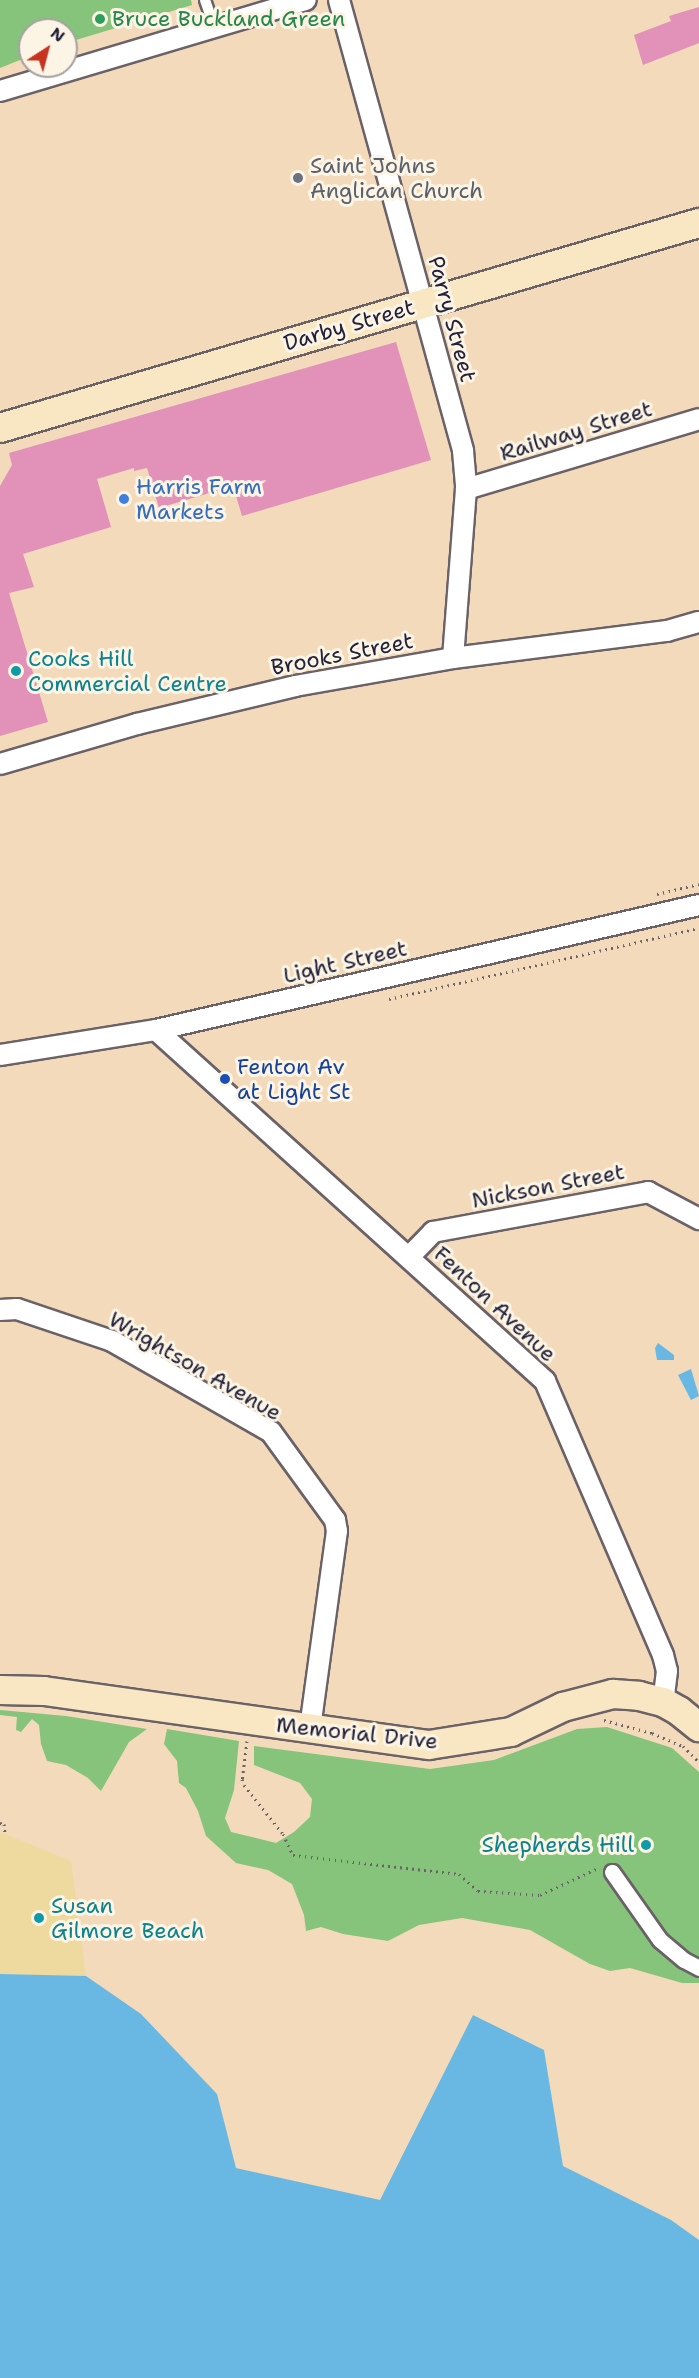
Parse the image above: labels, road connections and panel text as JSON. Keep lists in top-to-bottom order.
{
  "streets": {
    "main road": ["Darby Street", "Memorial Drive"],
    "street": [
      "Parry Street",
      "Railway Street",
      "Brooks Street",
      "Light Street",
      "Nickson Street",
      "Fenton Avenue",
      "Wrightson Avenue"
    ]
  },
  "crossings": [
    ["Parry Street", "Darby Street"],
    ["Parry Street", "Railway Street"],
    ["Parry Street", "Brooks Street"],
    ["Light Street", "Fenton Avenue"],
    ["Nickson Street", "Fenton Avenue"],
    ["Fenton Avenue", "Memorial Drive"],
    ["Wrightson Avenue", "Memorial Drive"]
  ],
  "places": [
    "Bruce Buckland Green",
    "Saint Johns Anglican Church",
    "Harris Farm Markets",
    "Cooks Hill Commercial Centre",
    "Fenton Av at Light St",
    "Shepherds Hill",
    "Susan Gilmore Beach"
  ],
  "north": "top right"
}
